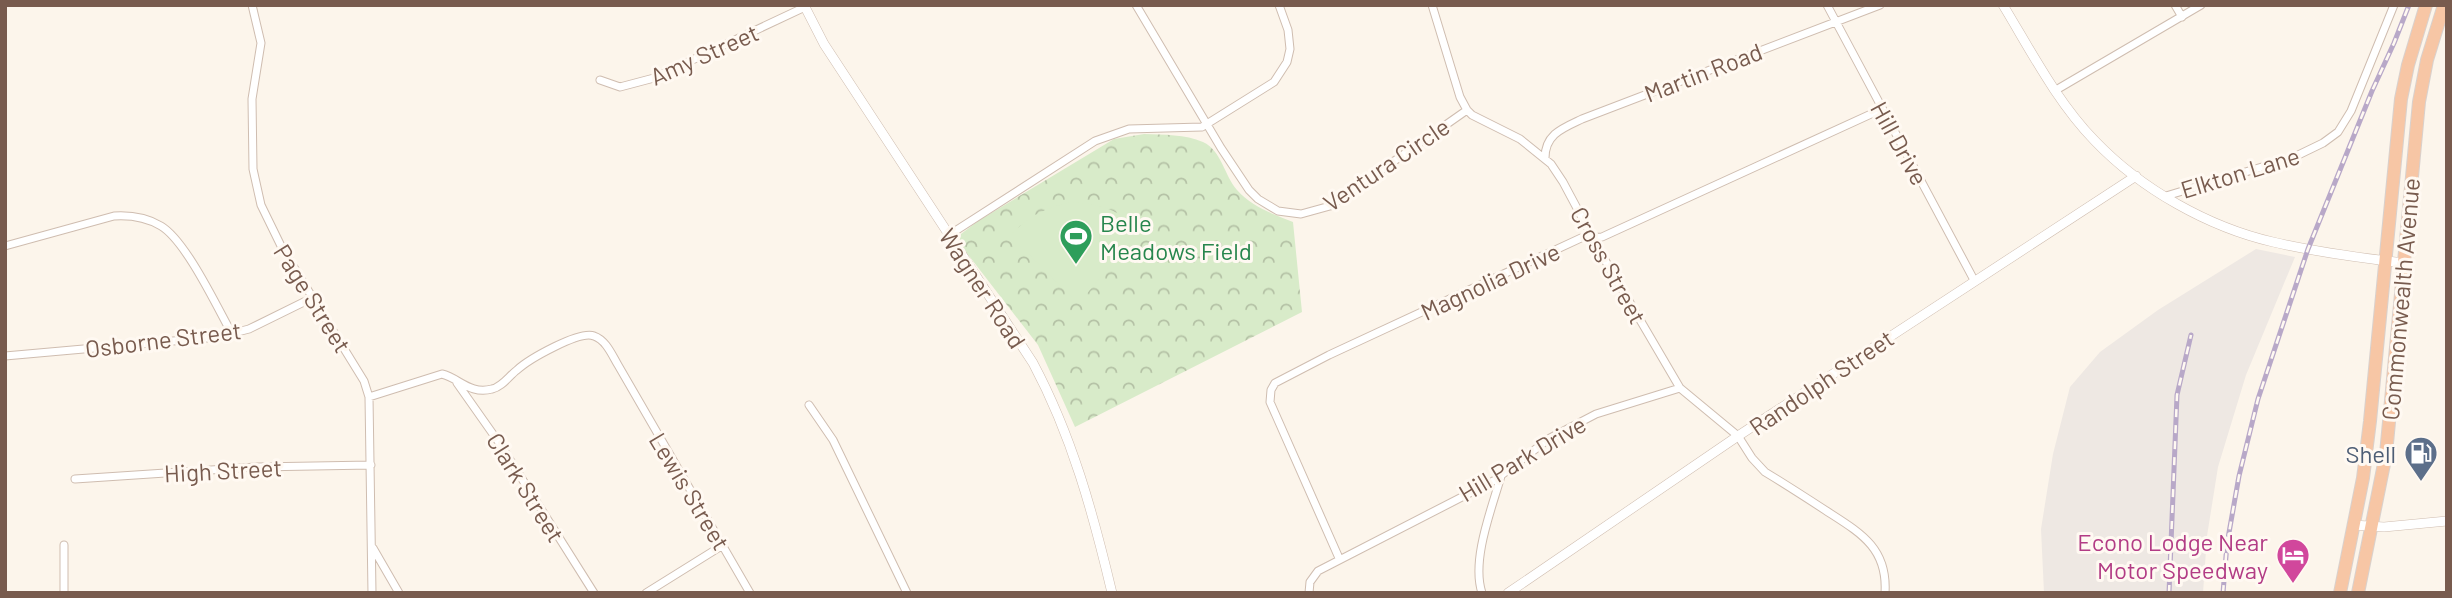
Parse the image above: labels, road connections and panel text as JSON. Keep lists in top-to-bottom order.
{
  "streets": {
    "highway": ["Commonwealth Avenue"],
    "street": [
      "Amy Street",
      "Martin Road",
      "Hill Drive",
      "Ventura Circle",
      "Elkton Lane",
      "Cross Street",
      "Magnolia Drive",
      "Wagner Road",
      "Page Street",
      "Osborne Street",
      "Randolph Street",
      "Hill Park Drive",
      "High Street",
      "Clark Street",
      "Lewis Street"
    ]
  },
  "crossings": [
    ["Amy Street", "Wagner Road"],
    ["Martin Road", "Hill Drive"],
    ["Martin Road", "Cross Street"],
    ["Hill Drive", "Magnolia Drive"],
    ["Hill Drive", "Randolph Street"],
    ["Ventura Circle", "Cross Street"],
    ["Cross Street", "Magnolia Drive"],
    ["Cross Street", "Randolph Street"],
    ["Cross Street", "Hill Park Drive"],
    ["Magnolia Drive", "Hill Park Drive"],
    ["Page Street", "Osborne Street"],
    ["Page Street", "High Street"],
    ["Page Street", "Lewis Street"],
    ["Clark Street", "Lewis Street"]
  ],
  "places": {
    "sports": ["Belle Meadows Field"],
    "fuel station": ["Shell"],
    "hotel": ["Econo Lodge Near Motor Speedway"]
  }
}
